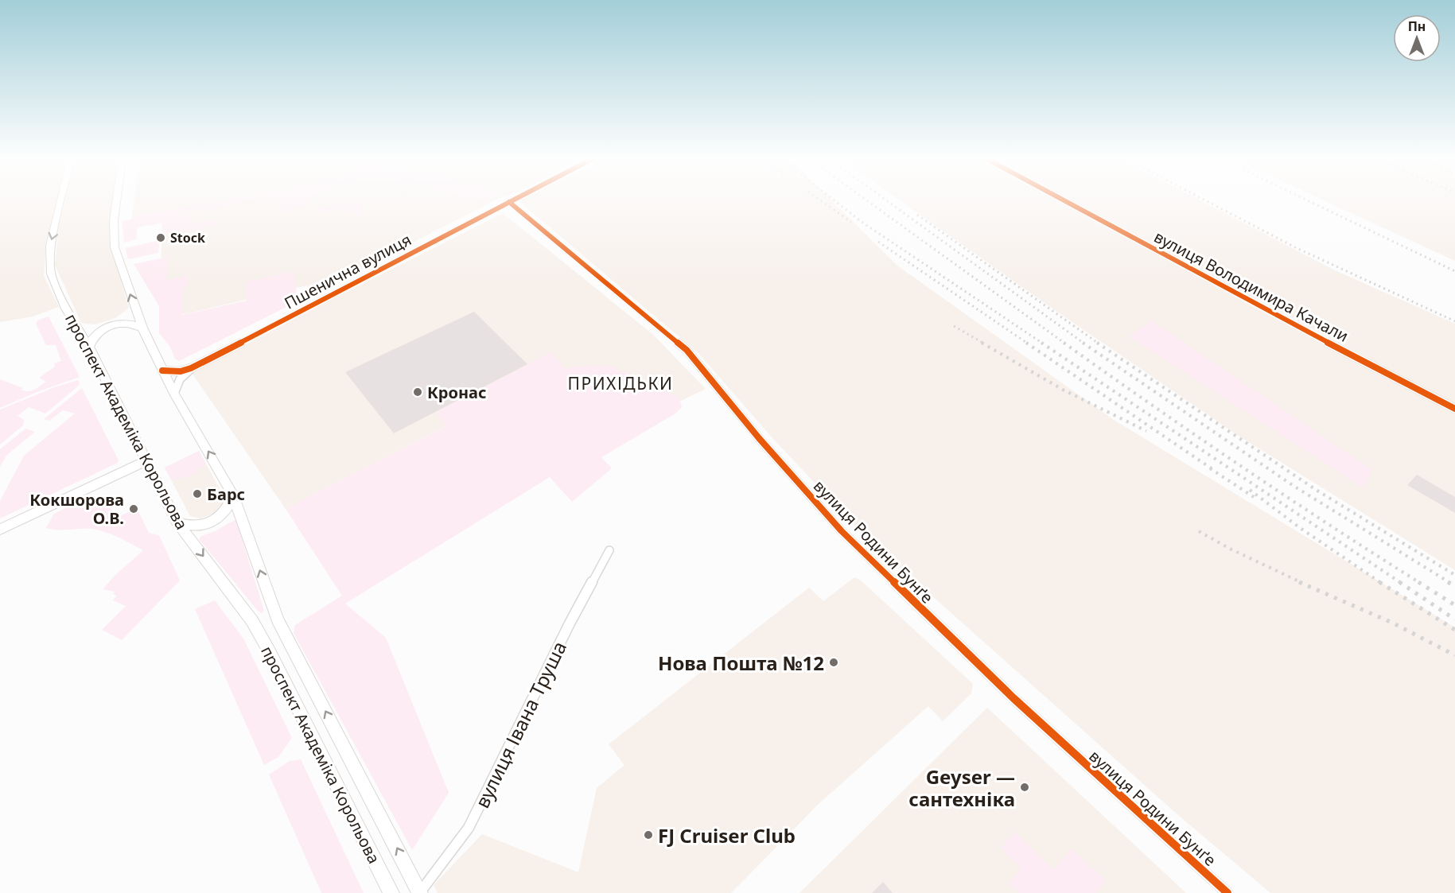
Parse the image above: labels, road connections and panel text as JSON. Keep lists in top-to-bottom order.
{
  "streets": {
    "main road": ["проспект Академіка Корольова"],
    "street": [
      "Пшенична вулиця",
      "вулиця Володимира Качали",
      "вулиця Родини Бунґе",
      "вулиця Івана Труша"
    ]
  },
  "crossings": [
    ["Пшенична вулиця", "проспект Академіка Корольова"],
    ["Пшенична вулиця", "вулиця Родини Бунґе"],
    ["проспект Академіка Корольова", "вулиця Івана Труша"]
  ],
  "districts": ["ПРИХІДЬКИ"],
  "places": [
    "Stock",
    "Кронас",
    "Барс",
    "Кокшорова О.В.",
    "Нова Пошта №12",
    "Geyser — сантехніка",
    "FJ Cruiser Club"
  ],
  "north": "top"
}
